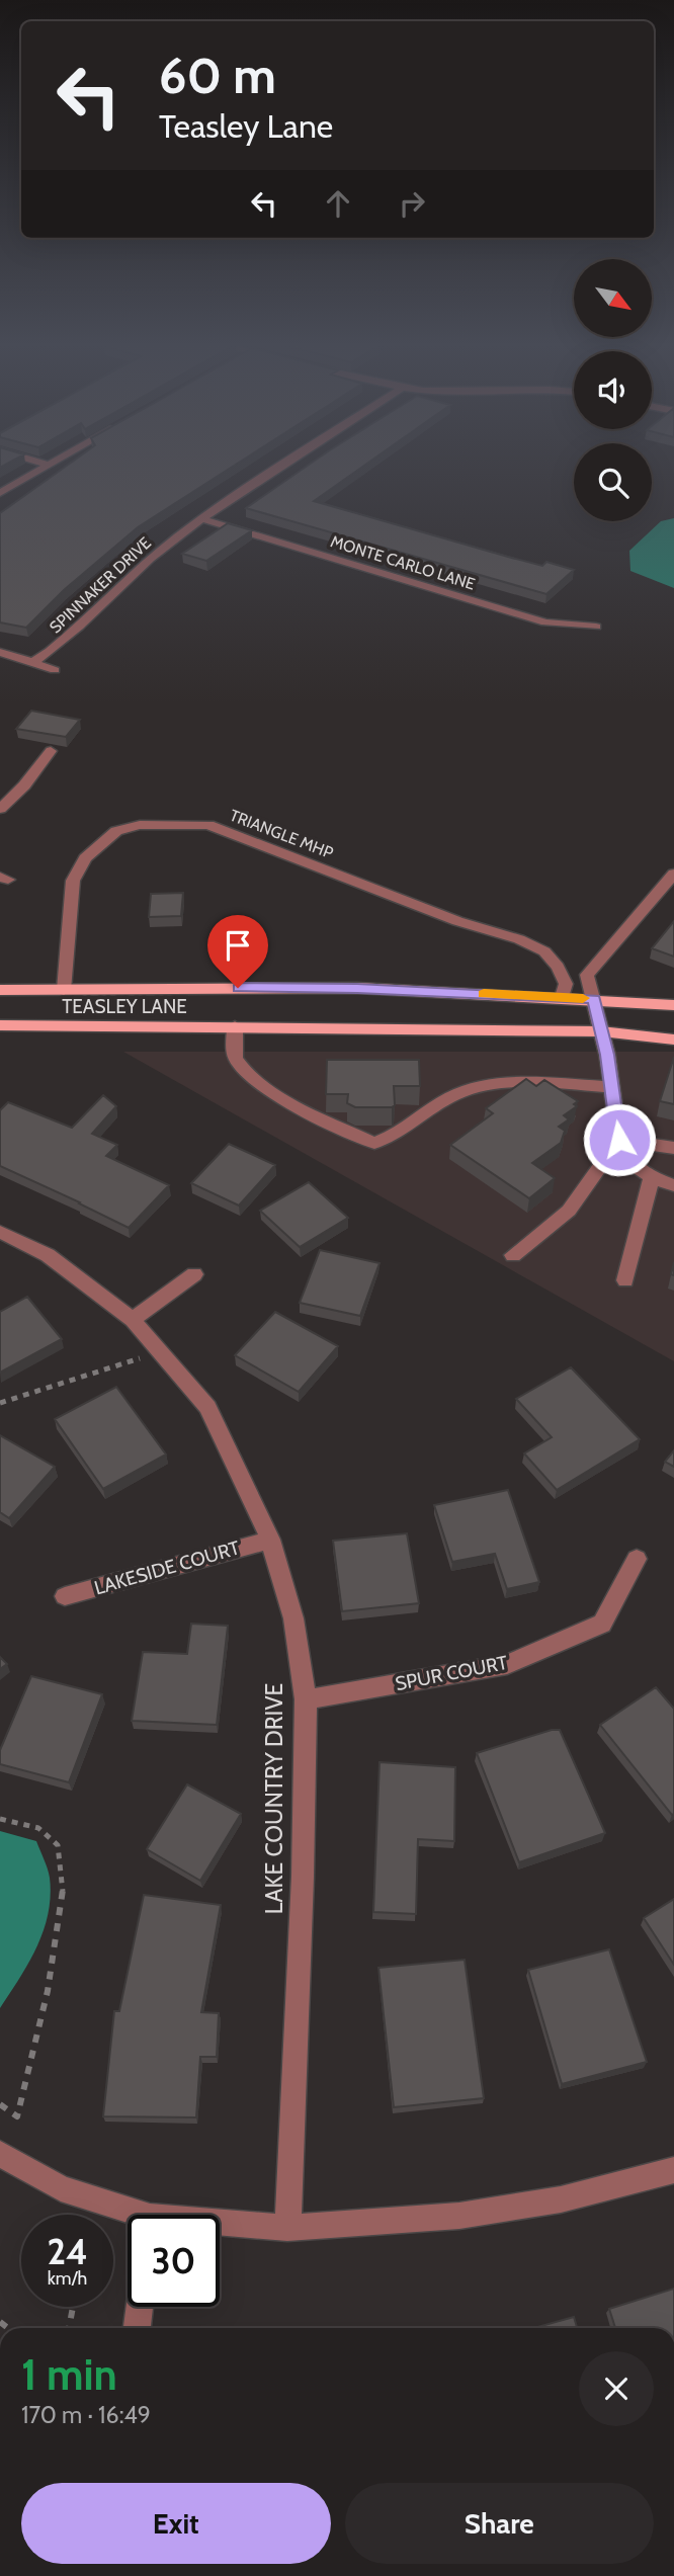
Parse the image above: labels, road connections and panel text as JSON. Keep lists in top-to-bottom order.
{
  "streets": {
    "main road": ["TEASLEY LANE"],
    "street": [
      "MONTE CARLO LANE",
      "SPINNAKER DRIVE",
      "TRIANGLE MHP",
      "LAKESIDE COURT",
      "SPUR COURT",
      "LAKE COUNTRY DRIVE"
    ]
  },
  "crossings": [
    ["MONTE CARLO LANE", "SPINNAKER DRIVE"],
    ["TRIANGLE MHP", "TEASLEY LANE"],
    ["LAKESIDE COURT", "LAKE COUNTRY DRIVE"],
    ["SPUR COURT", "LAKE COUNTRY DRIVE"]
  ],
  "north": "bottom right",
  "page": {
    "turn": ["60 m", "Teasley Lane"],
    "speed": "24 km/h",
    "limit": "30",
    "heading": ["1 min", "170 m · 16:49"],
    "buttons": ["Exit", "Share"]
  }
}
